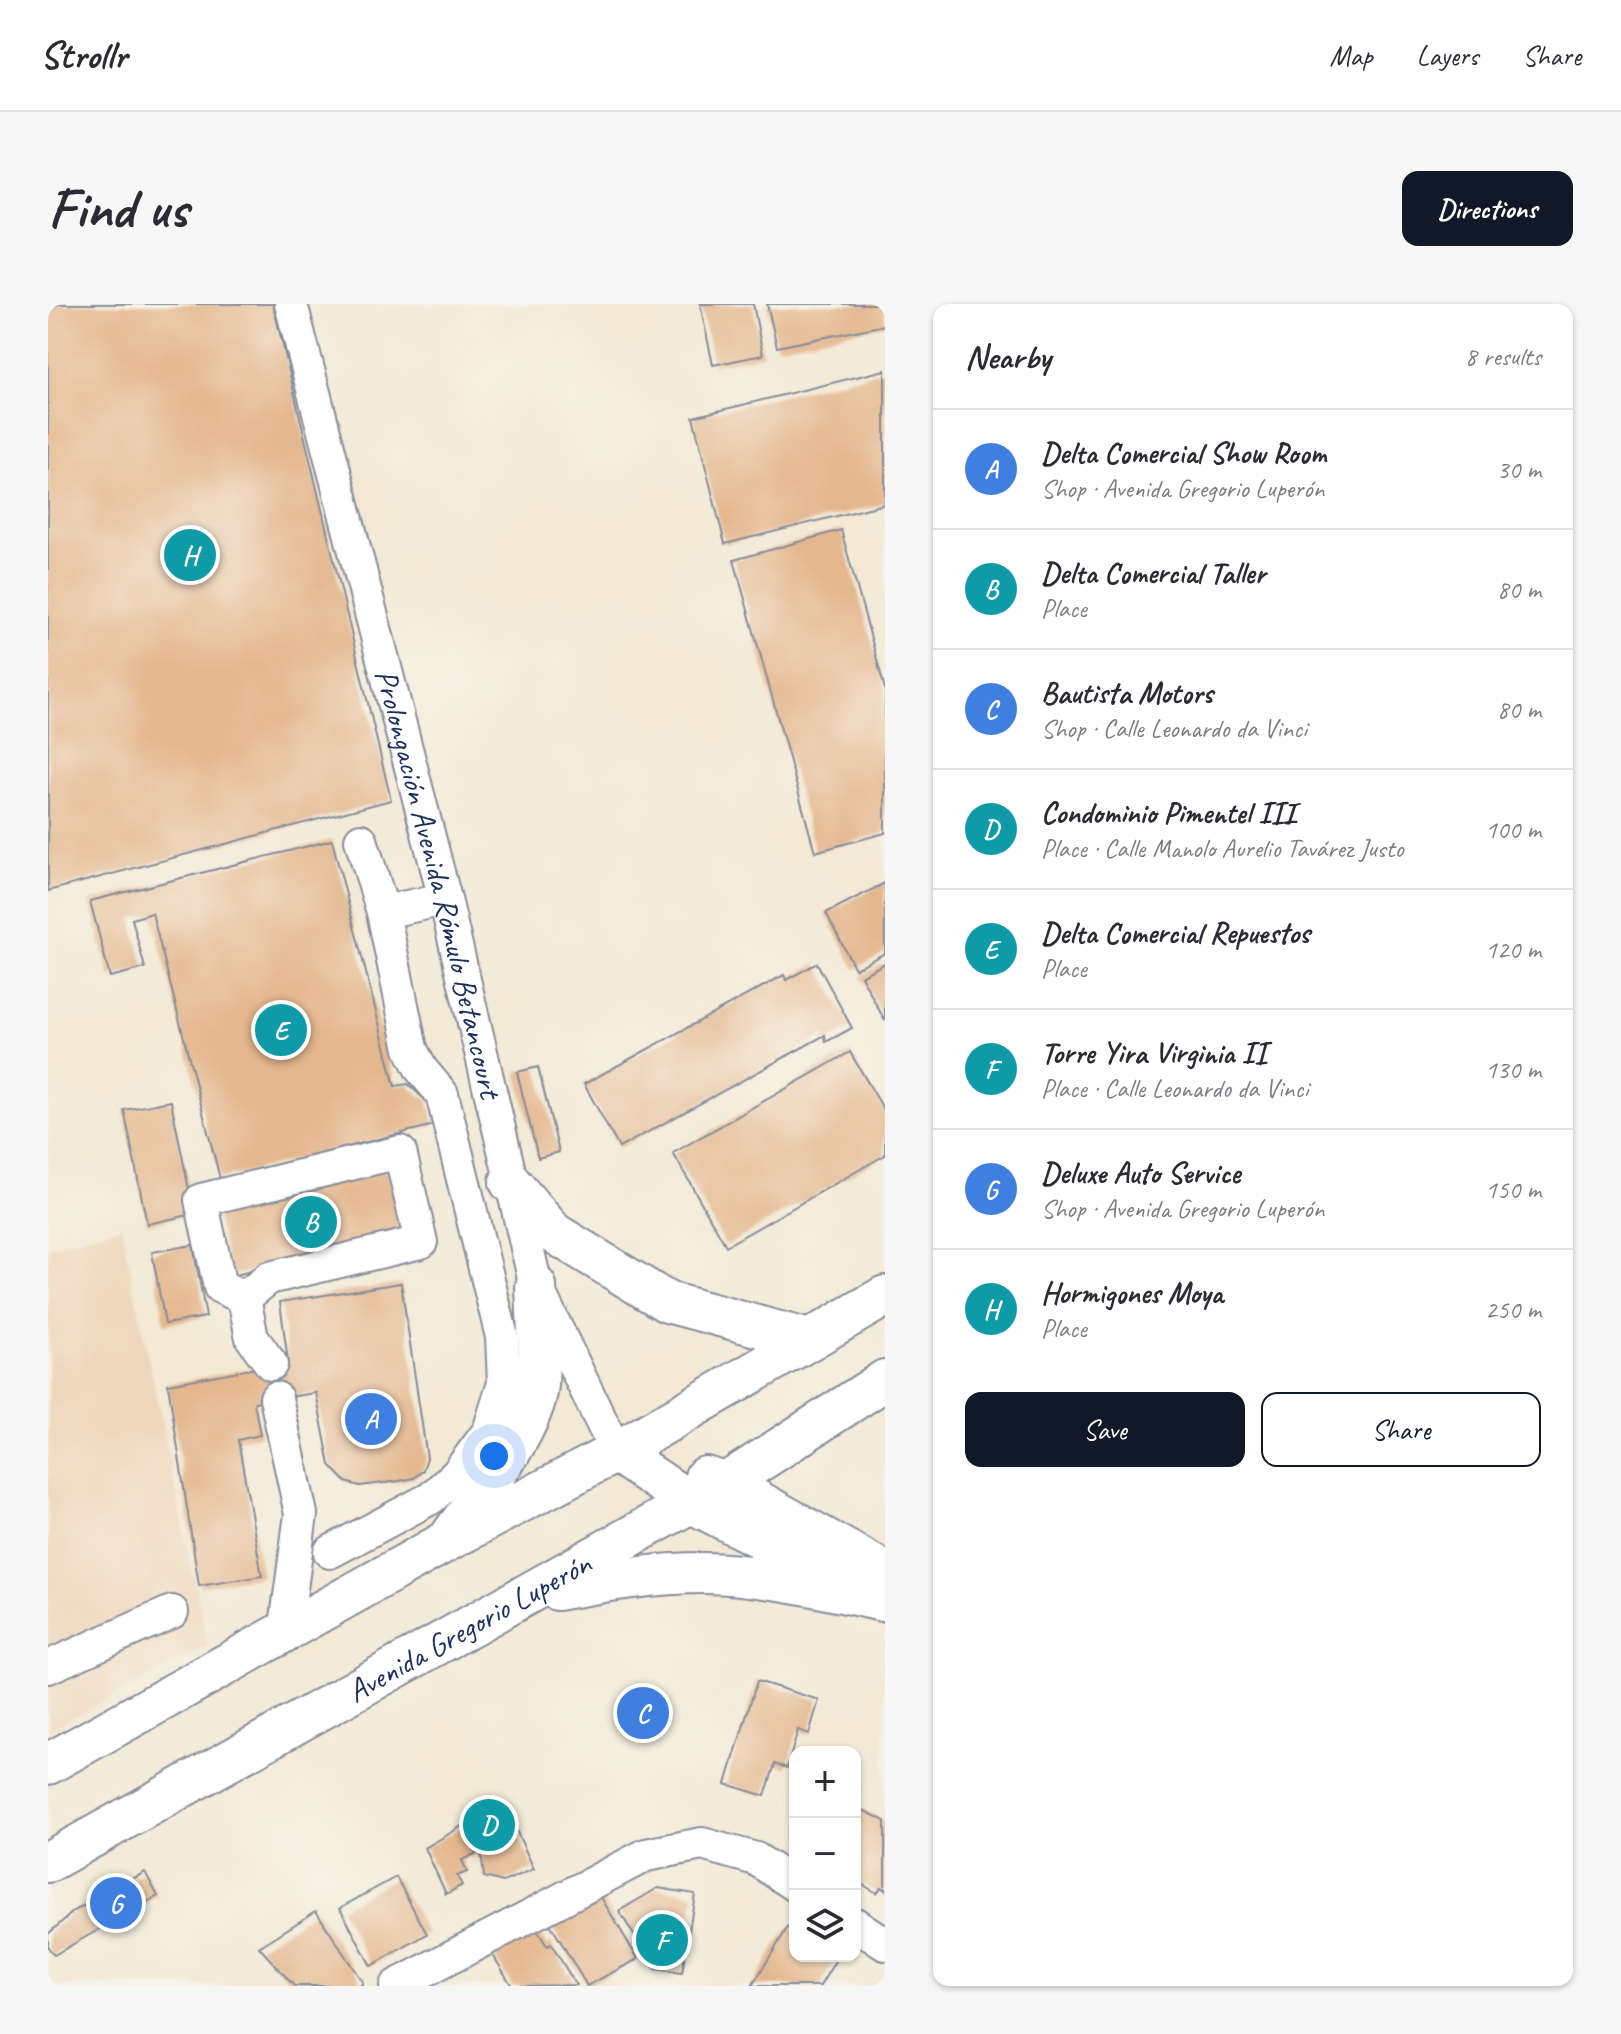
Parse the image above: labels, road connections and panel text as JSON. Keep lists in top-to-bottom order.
{
  "streets": {
    "main road": ["Avenida Gregorio Luperón"],
    "street": ["Prolongación Avenida Rómulo Betancourt"]
  },
  "page": {
    "header": "Strollr",
    "nav": ["Map", "Layers", "Share"],
    "buttons": [
      "Directions",
      ["Save", "Share"]
    ],
    "title": "Find us",
    "heading": ["Nearby", "8 results"],
    "list": [
      {
        "mark": "A",
        "name": "Delta Comercial Show Room",
        "note": "Shop · Avenida Gregorio Luperón",
        "value": "30 m"
      },
      {
        "mark": "B",
        "name": "Delta Comercial Taller",
        "note": "Place",
        "value": "80 m"
      },
      {
        "mark": "C",
        "name": "Bautista Motors",
        "note": "Shop · Calle Leonardo da Vinci",
        "value": "80 m"
      },
      {
        "mark": "D",
        "name": "Condominio Pimentel III",
        "note": "Place · Calle Manolo Aurelio Tavárez Justo",
        "value": "100 m"
      },
      {
        "mark": "E",
        "name": "Delta Comercial Repuestos",
        "note": "Place",
        "value": "120 m"
      },
      {
        "mark": "F",
        "name": "Torre Yira Virginia II",
        "note": "Place · Calle Leonardo da Vinci",
        "value": "130 m"
      },
      {
        "mark": "G",
        "name": "Deluxe Auto Service",
        "note": "Shop · Avenida Gregorio Luperón",
        "value": "150 m"
      },
      {
        "mark": "H",
        "name": "Hormigones Moya",
        "note": "Place",
        "value": "250 m"
      }
    ],
    "pins": [
      "H",
      "E",
      "B",
      "A",
      "C",
      "D",
      "G",
      "F"
    ],
    "map_buttons": ["+", "−"]
  }
}
